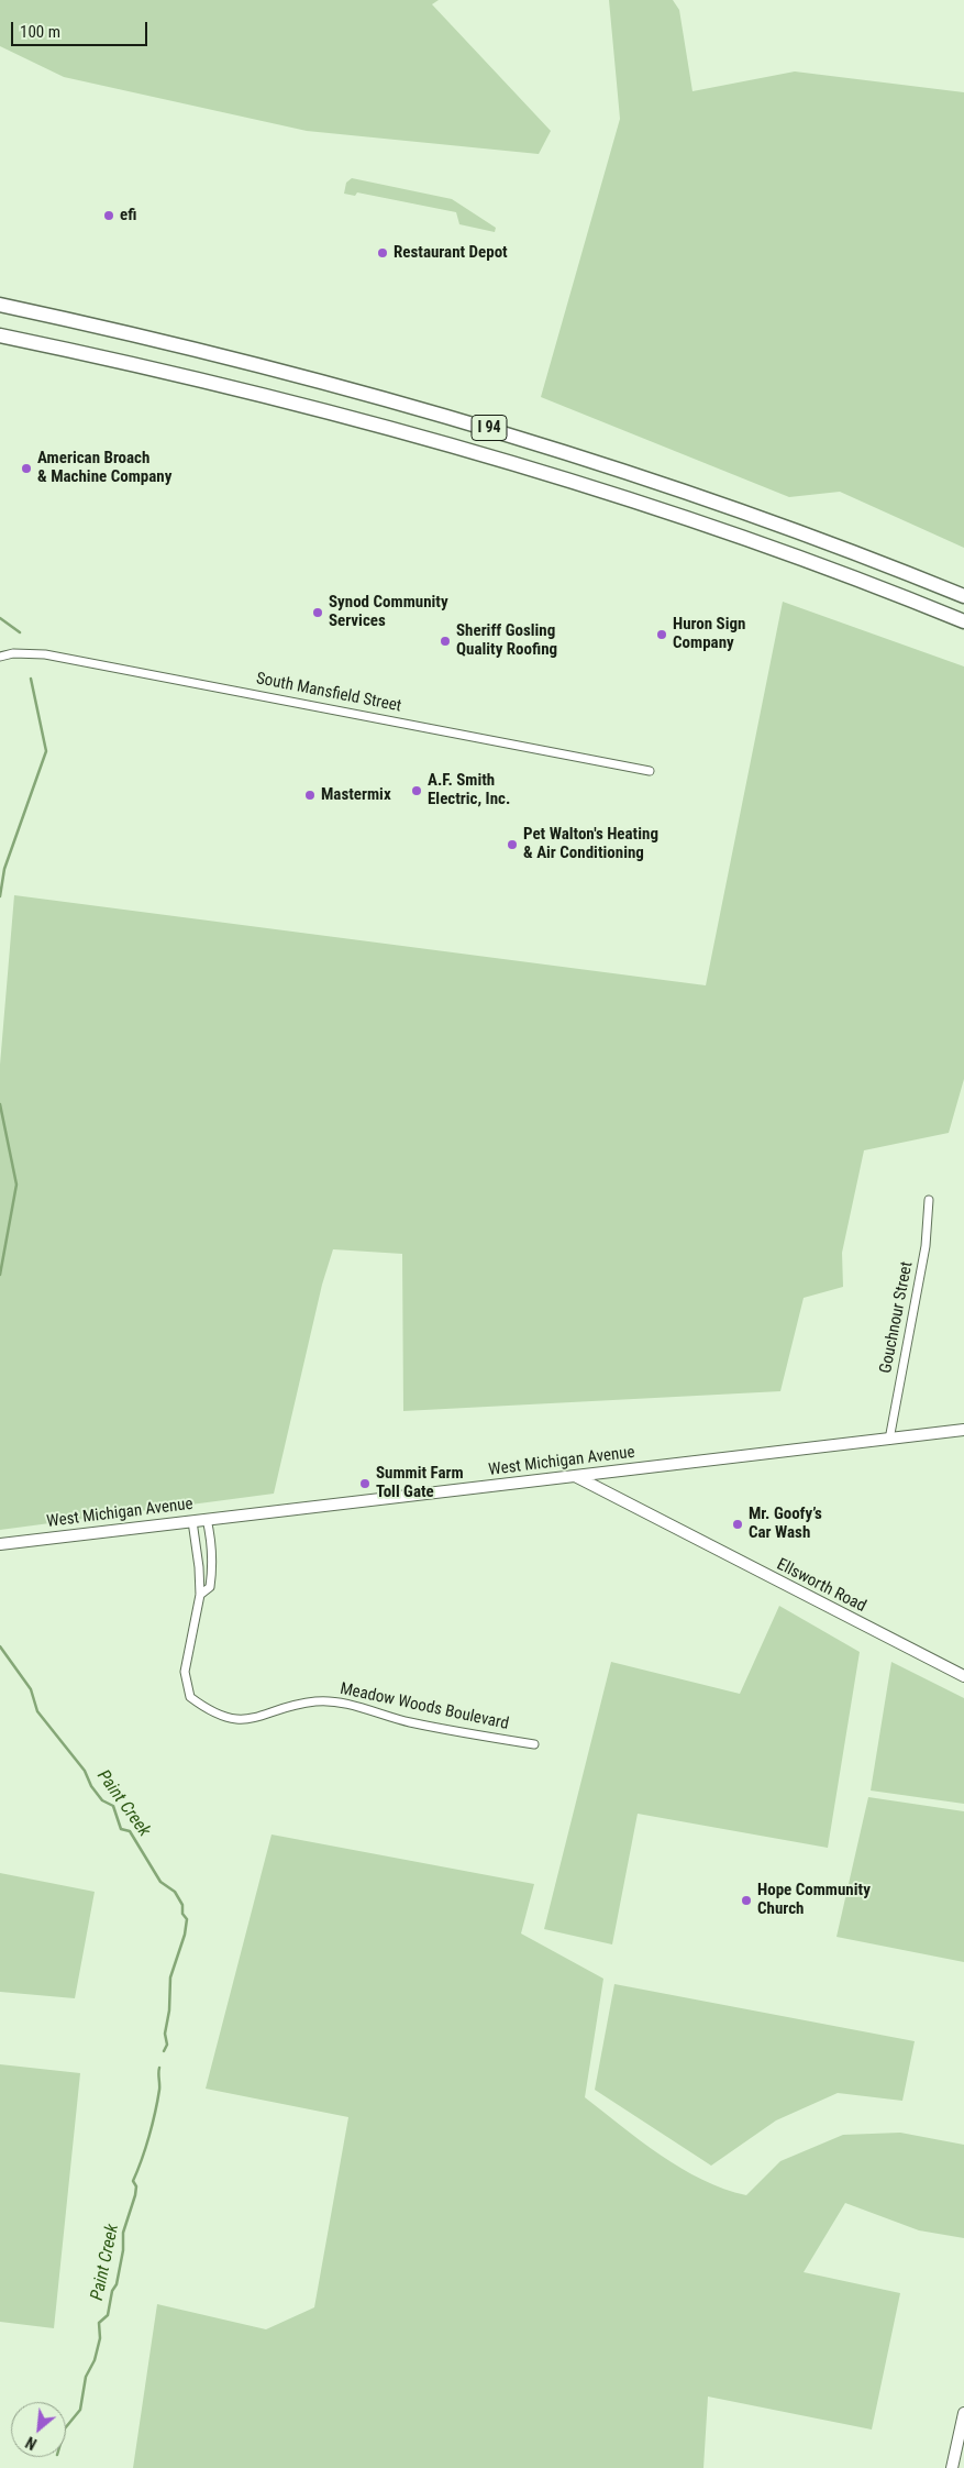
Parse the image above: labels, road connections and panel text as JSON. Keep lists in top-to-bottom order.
{
  "streets": {
    "highway": ["I 94"],
    "main road": ["West Michigan Avenue", "Ellsworth Road"],
    "street": ["South Mansfield Street", "Gouchnour Street", "Meadow Woods Boulevard"]
  },
  "crossings": [
    ["Gouchnour Street", "West Michigan Avenue"],
    ["West Michigan Avenue", "Ellsworth Road"],
    ["West Michigan Avenue", "Meadow Woods Boulevard"]
  ],
  "water": ["Paint Creek"],
  "places": [
    "efi",
    "Restaurant Depot",
    "American Broach & Machine Company",
    "Synod Community Services",
    "Huron Sign Company",
    "Sheriff Gosling Quality Roofing",
    "A.F. Smith Electric, Inc.",
    "Mastermix",
    "Pet Walton's Heating & Air Conditioning",
    "Summit Farm Toll Gate",
    "Mr. Goofy’s Car Wash",
    "Hope Community Church"
  ],
  "scale_bar": "100 m",
  "north": "bottom left"
}
